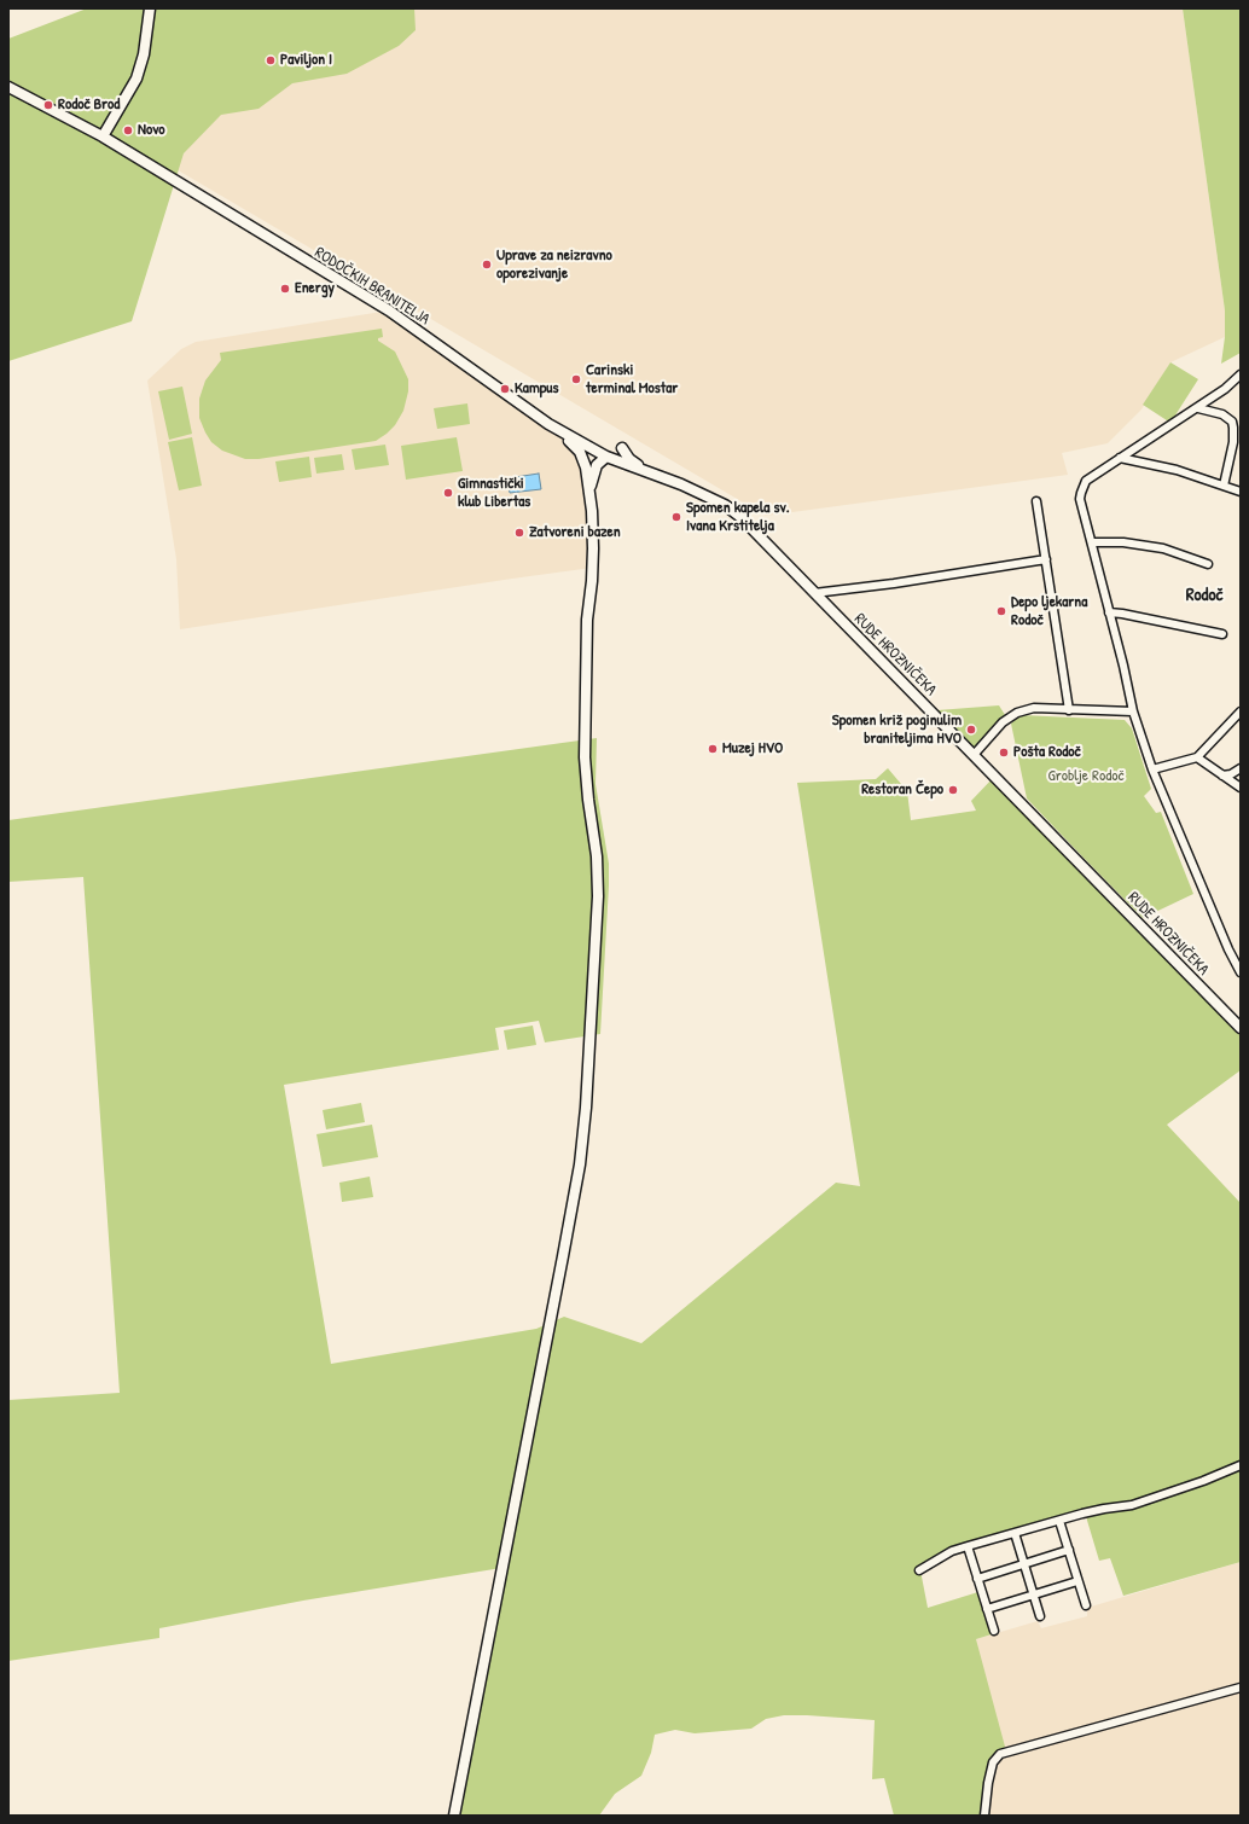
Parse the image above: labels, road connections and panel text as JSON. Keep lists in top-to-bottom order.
{
  "streets": {
    "street": ["RODOČKIH BRANITELJA", "RUDE HROZNIČEKA"]
  },
  "crossings": [
    ["RODOČKIH BRANITELJA", "RUDE HROZNIČEKA"]
  ],
  "districts": ["Rodoč"],
  "parks": ["Groblje Rodoč"],
  "places": [
    "Paviljon I",
    "Rodoč Brod",
    "Novo",
    "Uprave za neizravno oporezivanje",
    "Energy",
    "Carinski terminal Mostar",
    "Kampus",
    "Gimnastički klub Libertas",
    "Spomen kapela sv. Ivana Krstitelja",
    "Zatvoreni bazen",
    "Depo ljekarna Rodoč",
    "Spomen križ poginulim braniteljima HVO",
    "Muzej HVO",
    "Pošta Rodoč",
    "Restoran Čepo"
  ]
}
